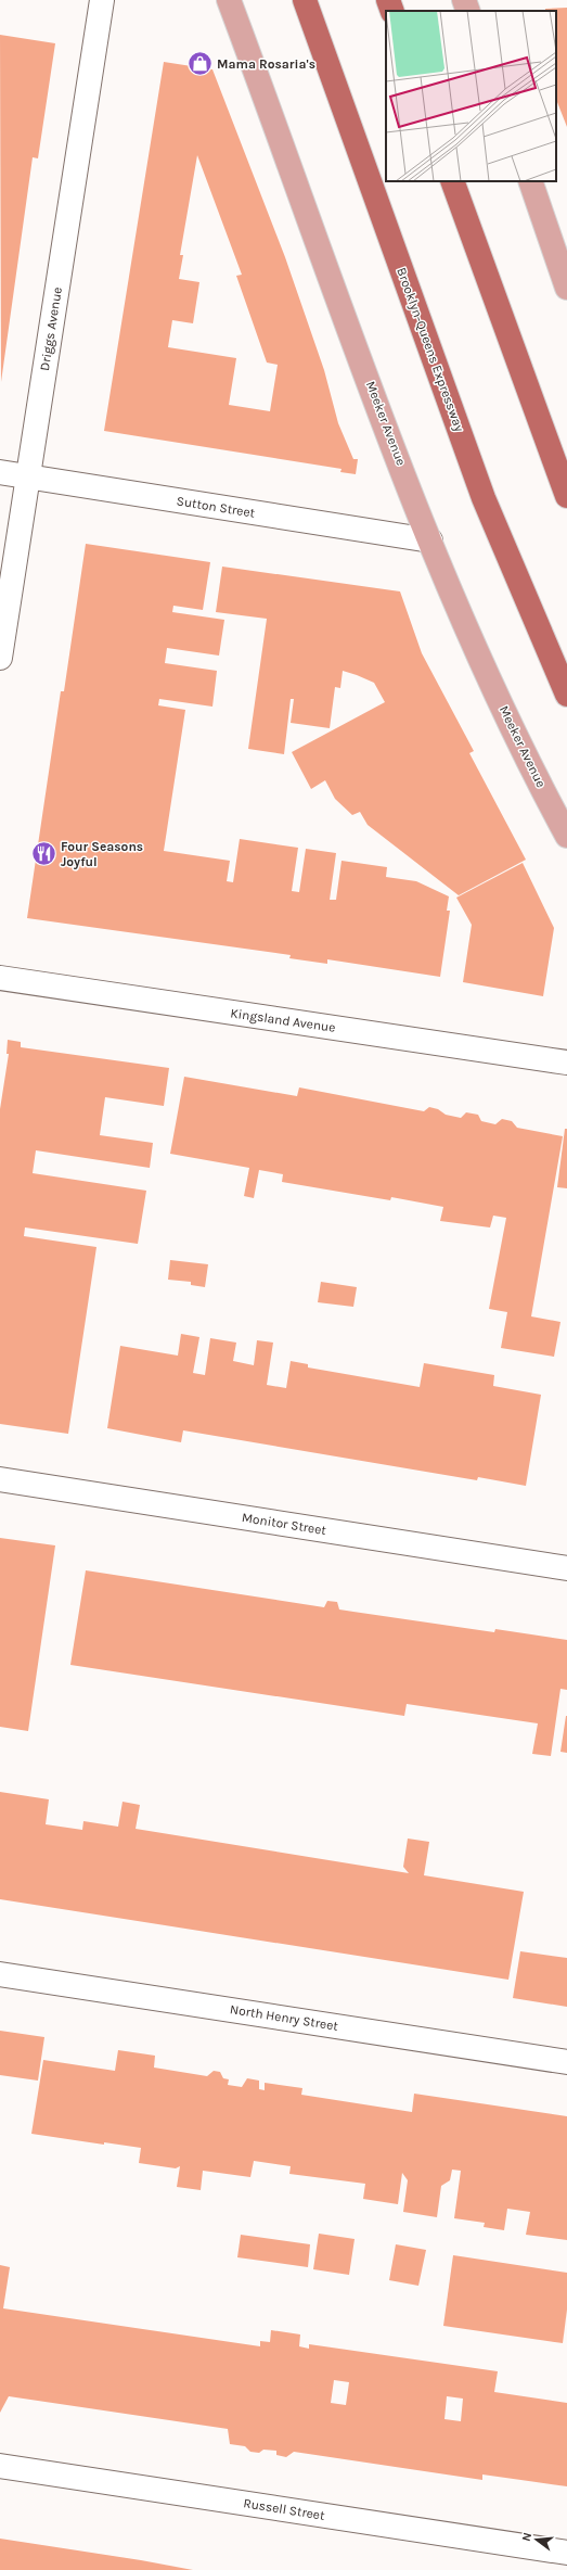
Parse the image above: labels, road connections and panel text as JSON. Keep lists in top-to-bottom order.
{
  "streets": {
    "highway": ["Brooklyn-Queens Expressway"],
    "main road": ["Meeker Avenue"],
    "street": [
      "Driggs Avenue",
      "Sutton Street",
      "Kingsland Avenue",
      "Monitor Street",
      "North Henry Street",
      "Russell Street"
    ]
  },
  "crossings": [
    ["Driggs Avenue", "Sutton Street"],
    ["Meeker Avenue", "Sutton Street"]
  ],
  "places": {
    "shop": ["Mama Rosaria's"],
    "restaurant": ["Four Seasons Joyful"]
  },
  "north": "left"
}
